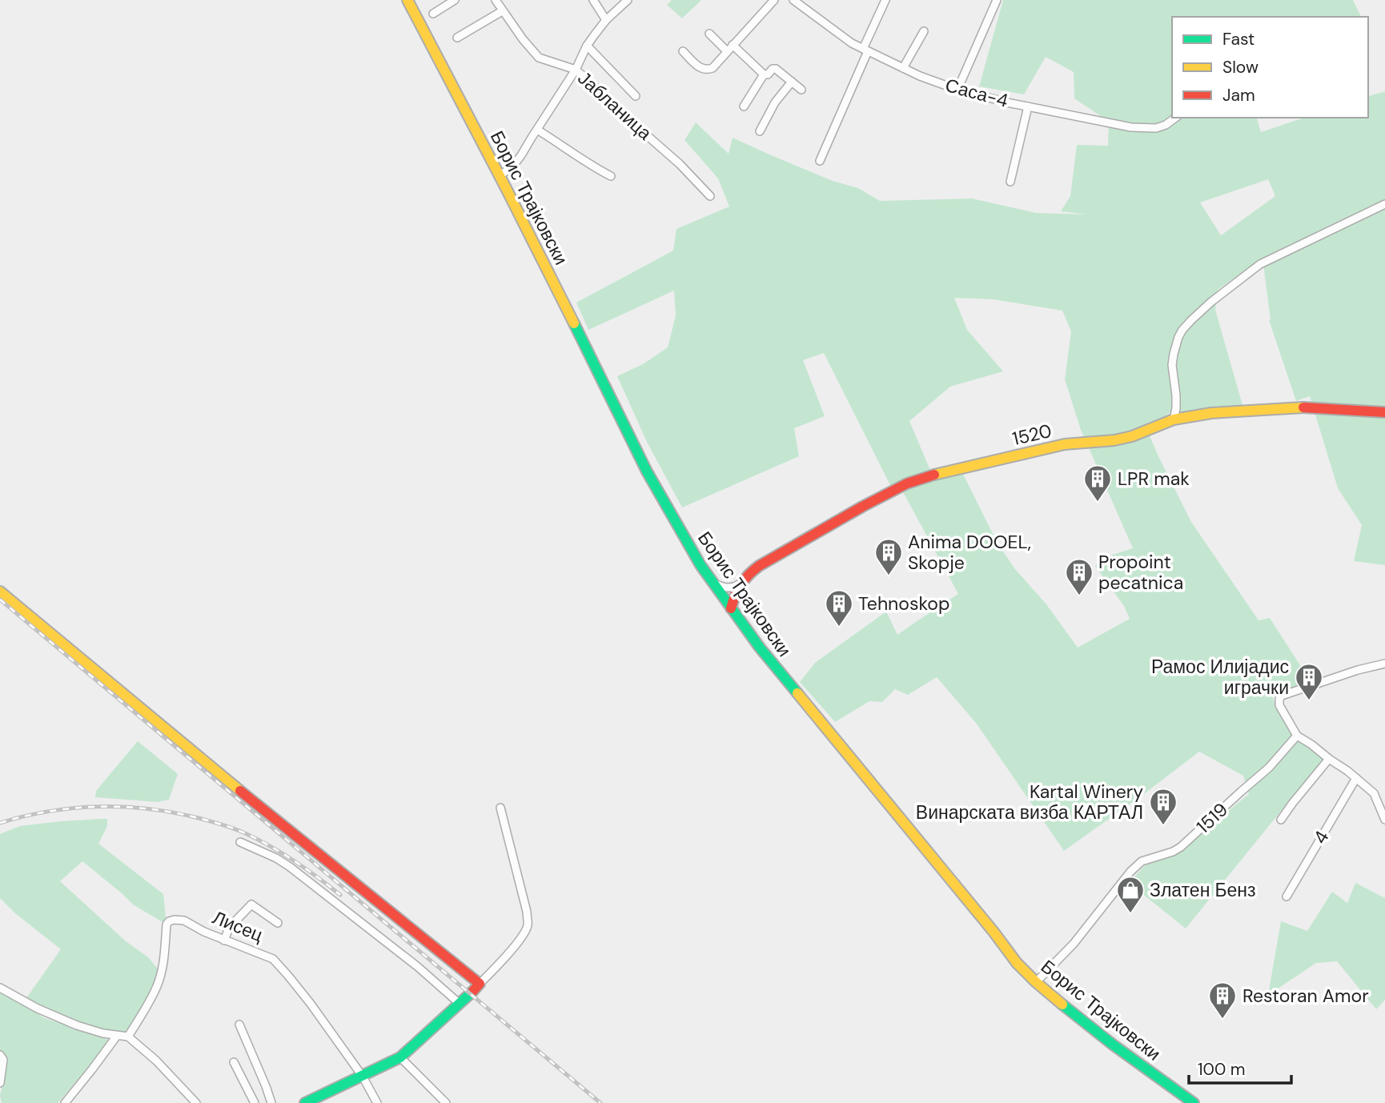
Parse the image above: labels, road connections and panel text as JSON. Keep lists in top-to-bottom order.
{
  "streets": {
    "street": [
      "Саса-4",
      "Јабланица",
      "Борис Трајковски",
      "1520",
      "1519",
      "4",
      "Лисец"
    ]
  },
  "crossings": [
    ["Борис Трајковски", "1520"],
    ["Борис Трајковски", "1519"]
  ],
  "places": {
    "building": [
      "LPR mak",
      "Anima DOOEL, Skopje",
      "Propoint pecatnica",
      "Tehnoskop",
      "Рамос Илијадис играчки",
      "Kartal Winery Винарската визба КАРТАЛ",
      "Restoran Amor"
    ],
    "shop": ["Златен Бенз"]
  },
  "legend": ["Fast", "Slow", "Jam"],
  "scale_bar": "100 m"
}
